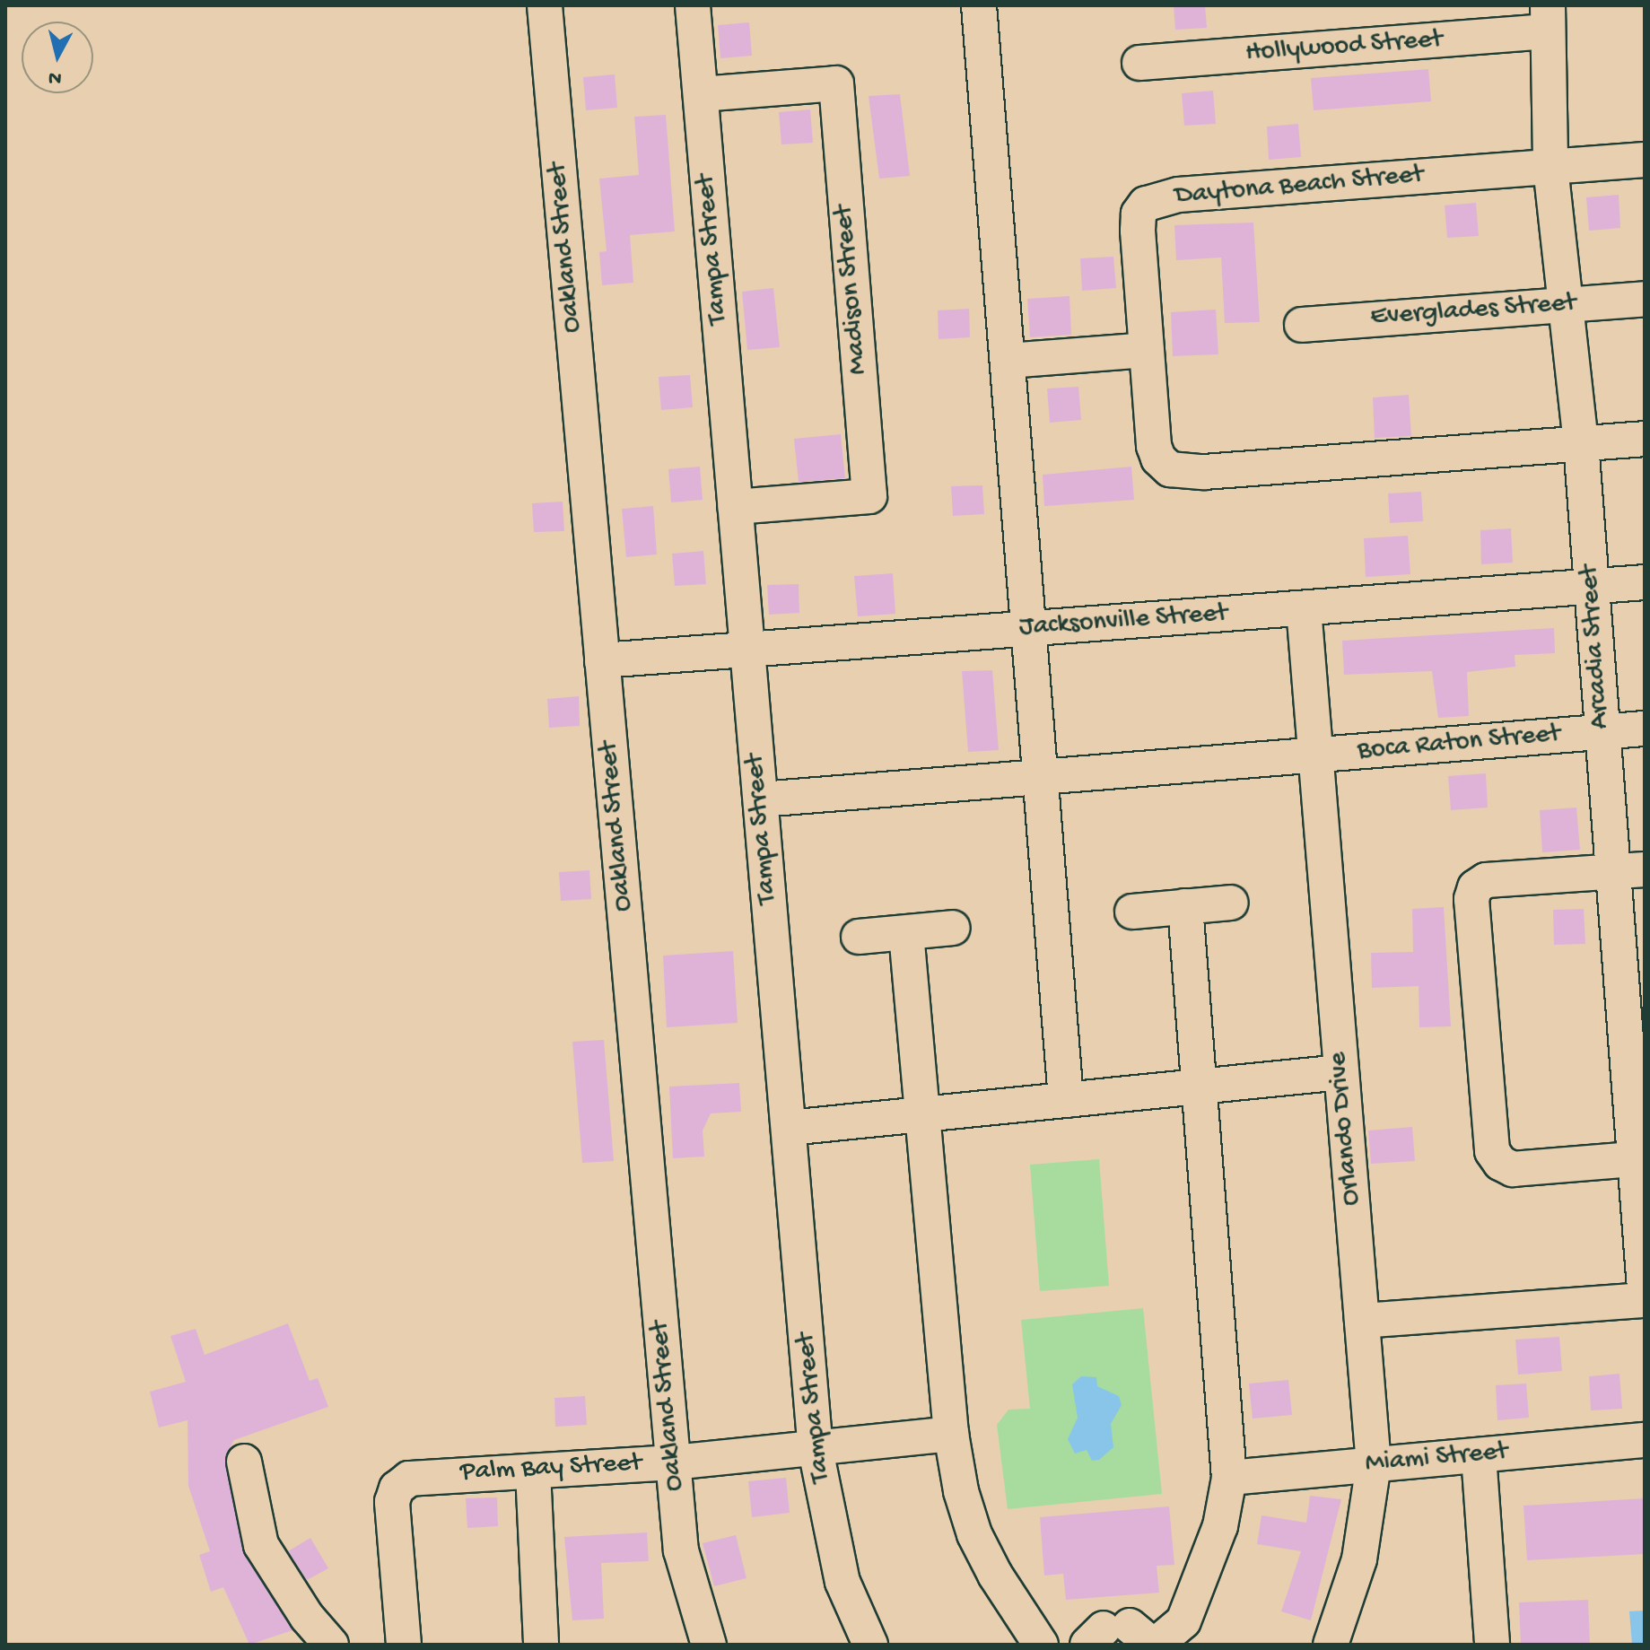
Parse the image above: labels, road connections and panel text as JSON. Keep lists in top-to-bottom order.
{
  "streets": {
    "street": [
      "Hollywood Street",
      "Daytona Beach Street",
      "Oakland Street",
      "Tampa Street",
      "Madison Street",
      "Everglades Street",
      "Jacksonville Street",
      "Arcadia Street",
      "Boca Raton Street",
      "Orlando Drive",
      "Miami Street",
      "Palm Bay Street"
    ]
  },
  "crossings": [
    ["Hollywood Street", "Arcadia Street"],
    ["Daytona Beach Street", "Arcadia Street"],
    ["Oakland Street", "Jacksonville Street"],
    ["Oakland Street", "Palm Bay Street"],
    ["Tampa Street", "Madison Street"],
    ["Tampa Street", "Jacksonville Street"],
    ["Tampa Street", "Boca Raton Street"],
    ["Tampa Street", "Palm Bay Street"],
    ["Everglades Street", "Arcadia Street"],
    ["Jacksonville Street", "Arcadia Street"],
    ["Jacksonville Street", "Orlando Drive"],
    ["Arcadia Street", "Boca Raton Street"],
    ["Boca Raton Street", "Orlando Drive"],
    ["Orlando Drive", "Miami Street"]
  ],
  "north": "bottom"
}
